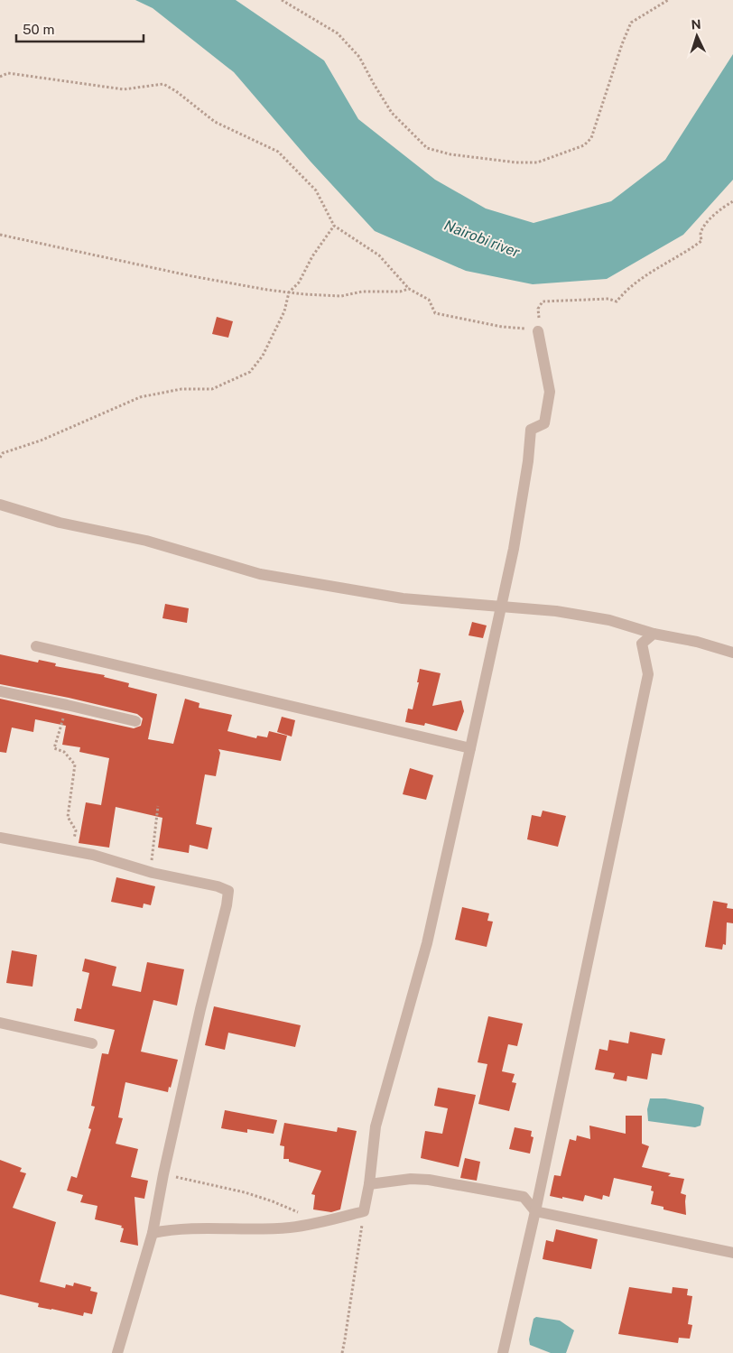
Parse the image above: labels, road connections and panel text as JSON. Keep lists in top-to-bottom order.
{
  "water": ["Nairobi river"],
  "scale_bar": "50 m",
  "north": "top"
}
